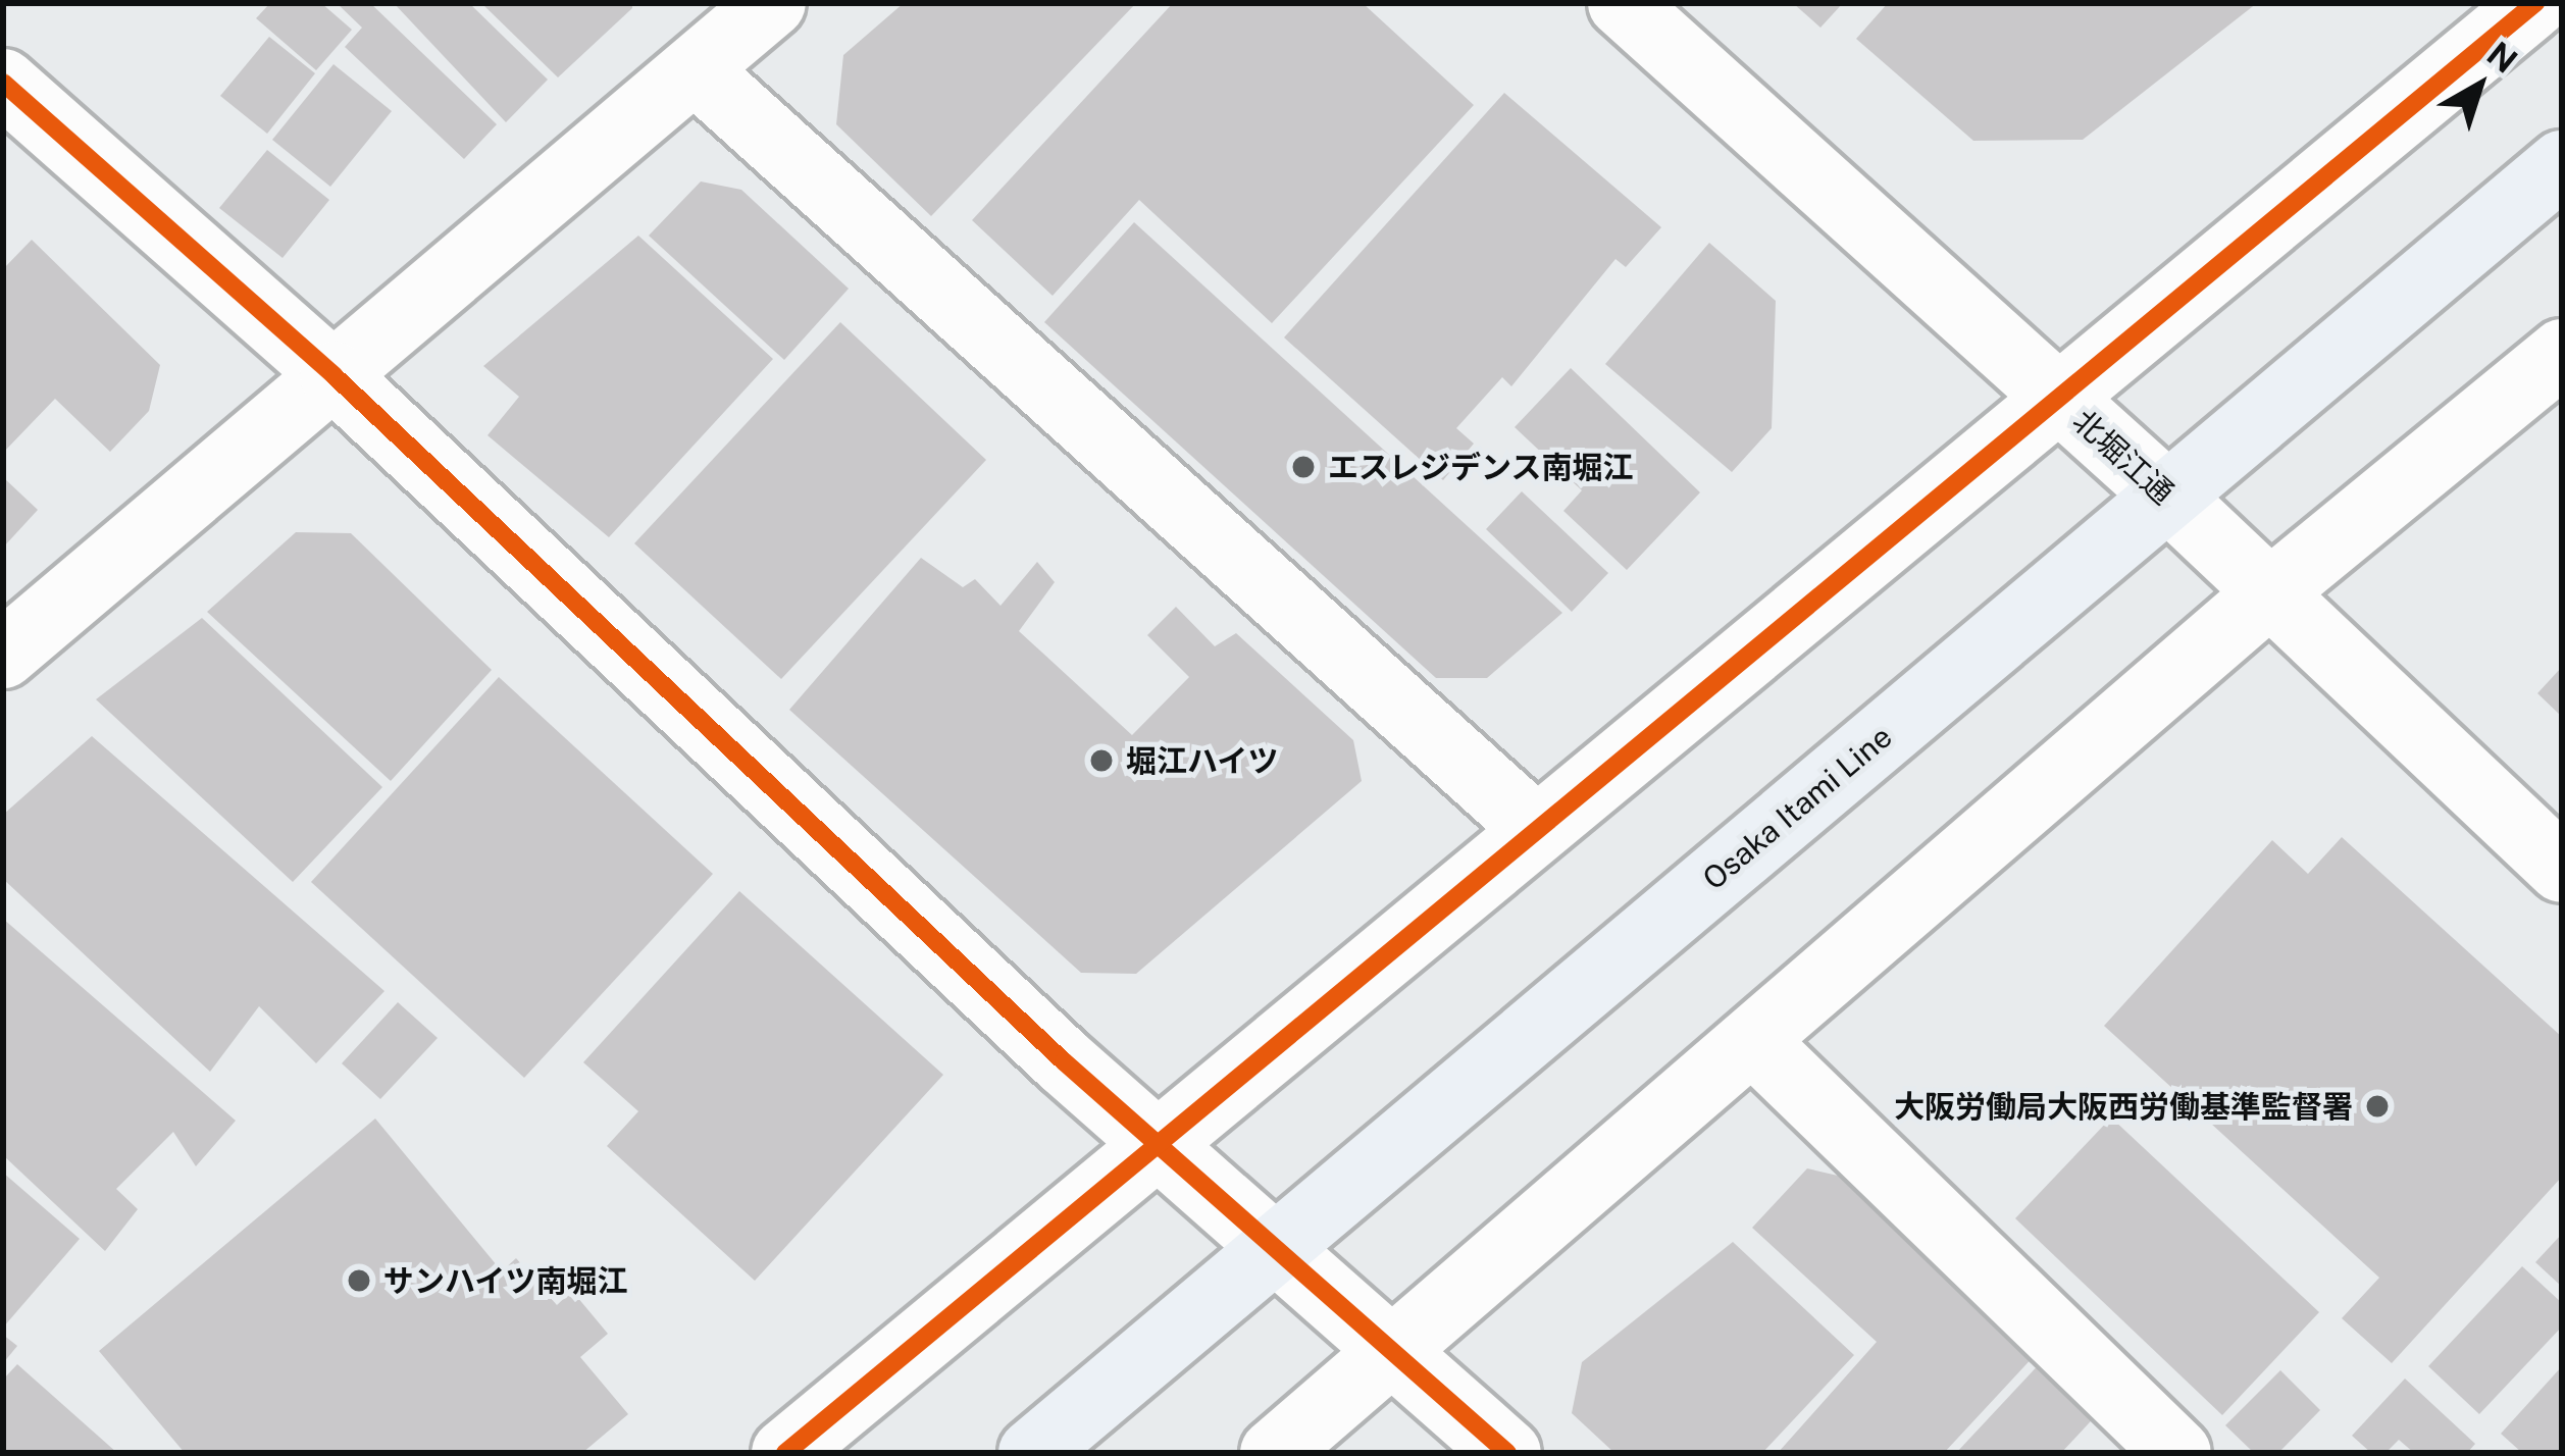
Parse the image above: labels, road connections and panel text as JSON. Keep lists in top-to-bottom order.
{
  "streets": {
    "main road": ["Osaka Itami Line"],
    "street": ["北堀江通"]
  },
  "crossings": [
    ["北堀江通", "Osaka Itami Line"]
  ],
  "places": [
    "エスレジデンス南堀江",
    "堀江ハイツ",
    "大阪労働局大阪西労働基準監督署",
    "サンハイツ南堀江"
  ],
  "north": "top right"
}
